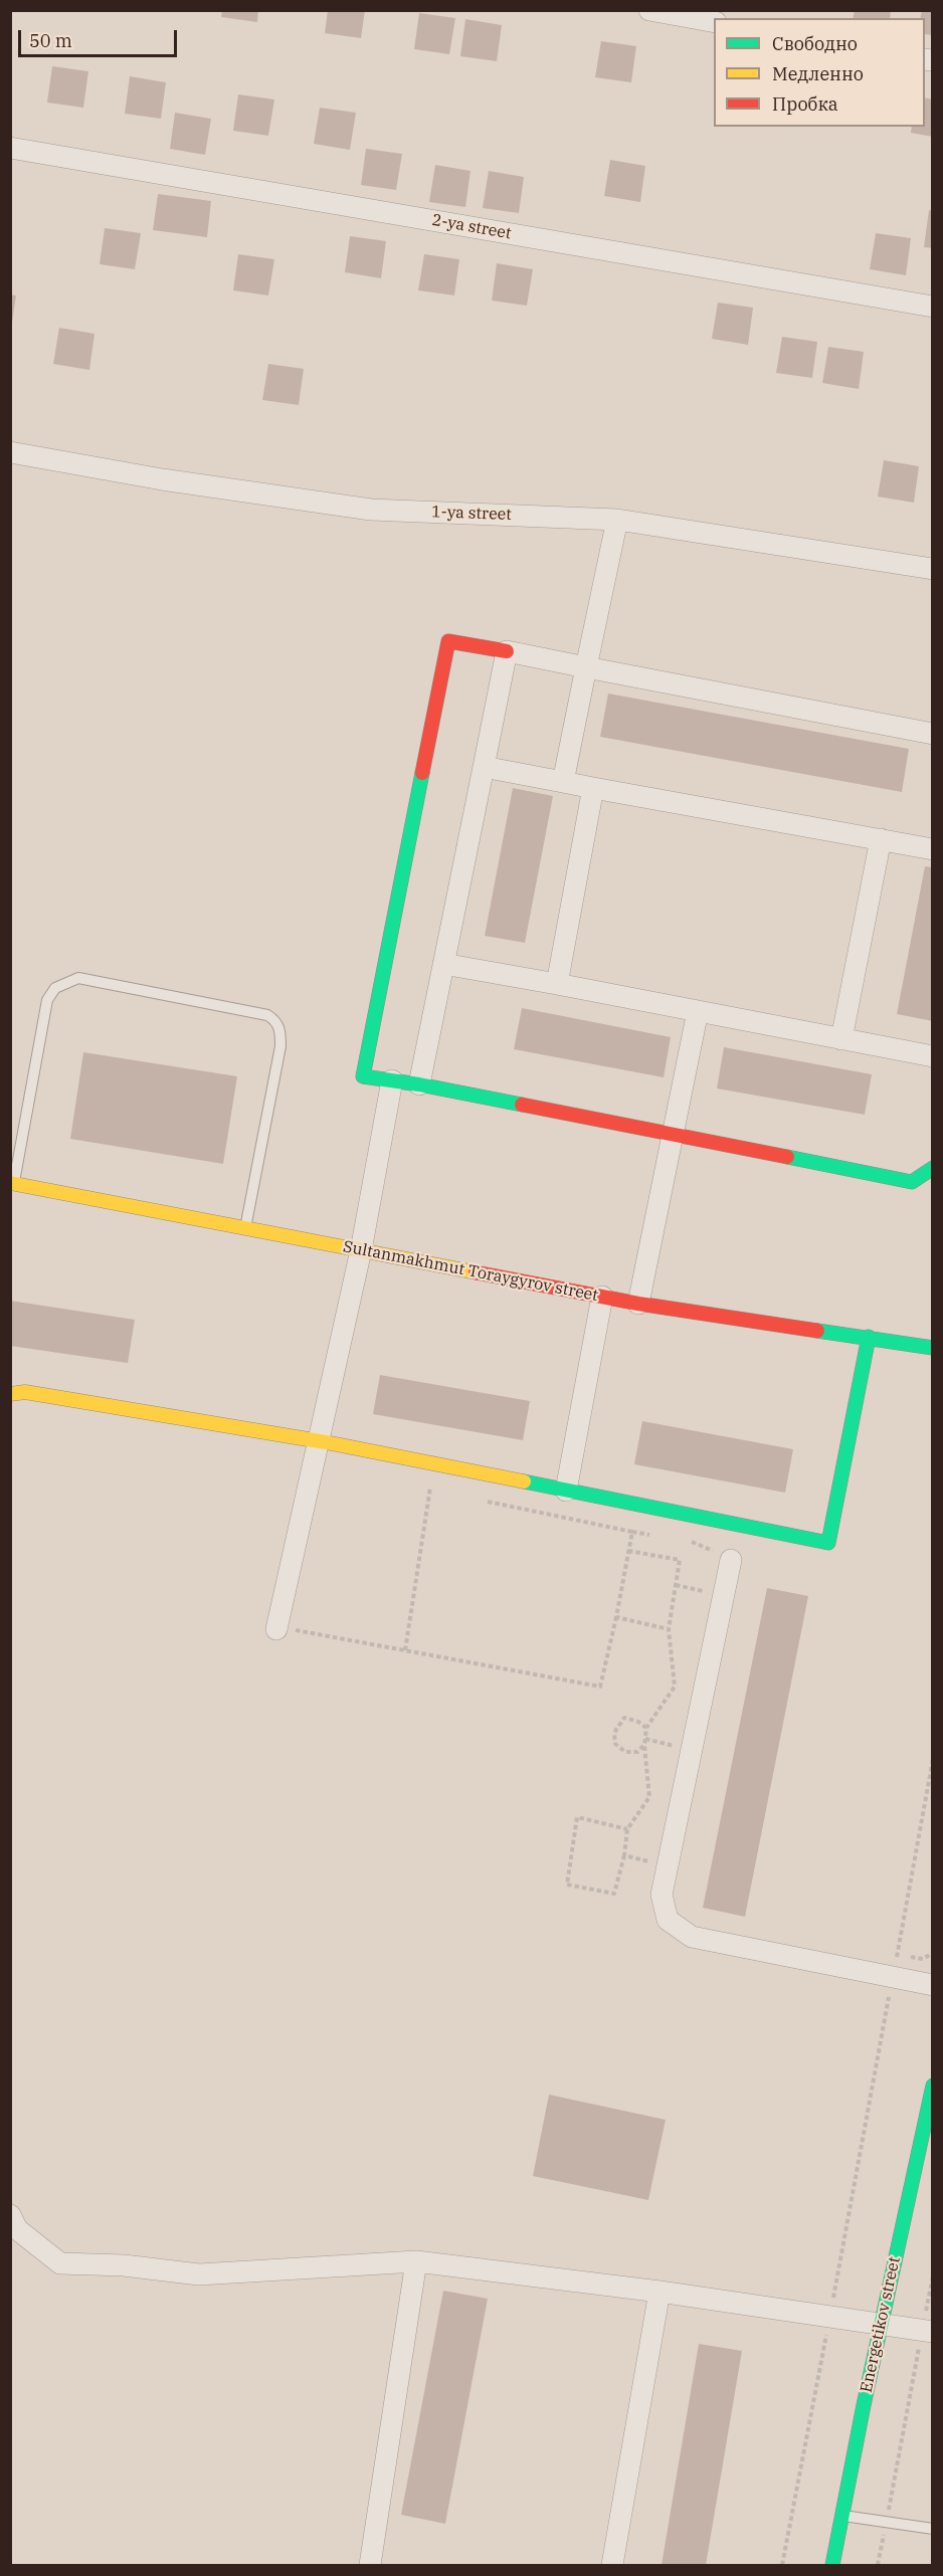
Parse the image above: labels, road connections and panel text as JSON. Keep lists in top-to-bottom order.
{
  "streets": {
    "street": [
      "2-ya street",
      "1-ya street",
      "Sultanmakhmut Toraygyrov street",
      "Energetikov street"
    ]
  },
  "legend": ["Свободно", "Медленно", "Пробка"],
  "scale_bar": "50 m"
}
